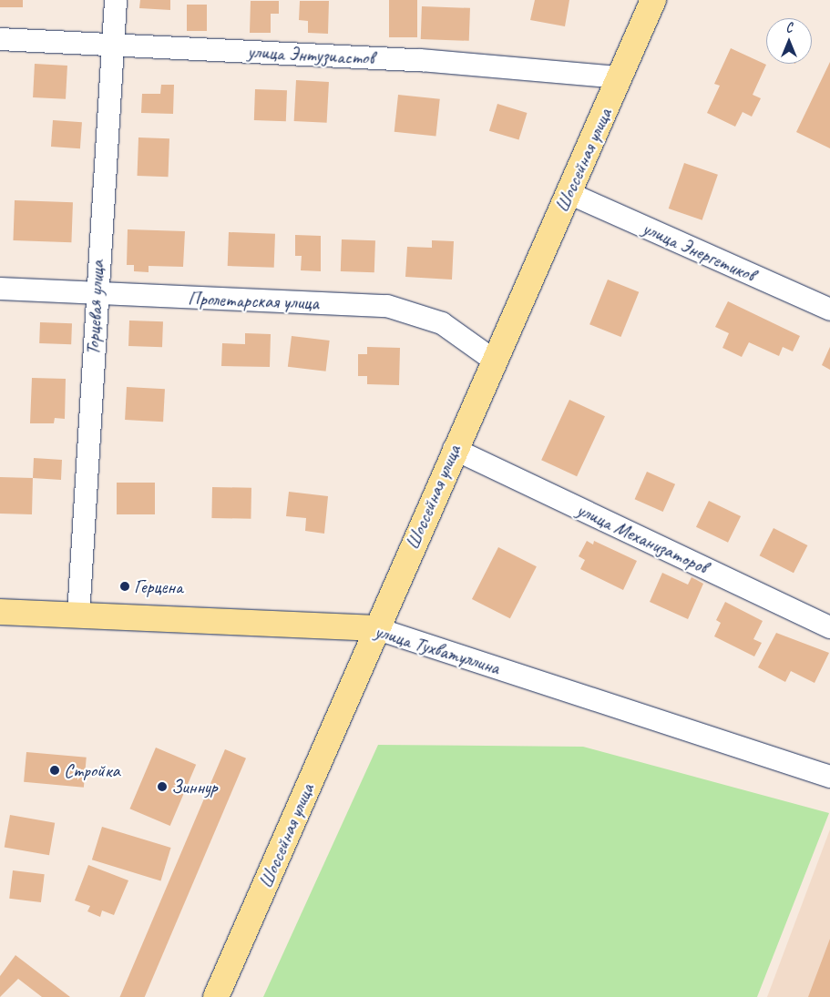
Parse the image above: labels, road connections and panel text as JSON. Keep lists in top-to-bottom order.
{
  "streets": {
    "main road": ["Шоссейная улица", "улица Тухватуллина"],
    "street": [
      "улица Энтузиастов",
      "улица Энергетиков",
      "Пролетарская улица",
      "Торцевая улица",
      "улица Механизаторов"
    ]
  },
  "crossings": [
    ["улица Энтузиастов", "Шоссейная улица"],
    ["улица Энтузиастов", "Торцевая улица"],
    ["Шоссейная улица", "улица Энергетиков"],
    ["Шоссейная улица", "Пролетарская улица"],
    ["Шоссейная улица", "улица Механизаторов"],
    ["Шоссейная улица", "улица Тухватуллина"],
    ["Пролетарская улица", "Торцевая улица"],
    ["Торцевая улица", "улица Тухватуллина"]
  ],
  "places": ["Герцена", "Стройка", "Зиннур"],
  "north": "top"
}
